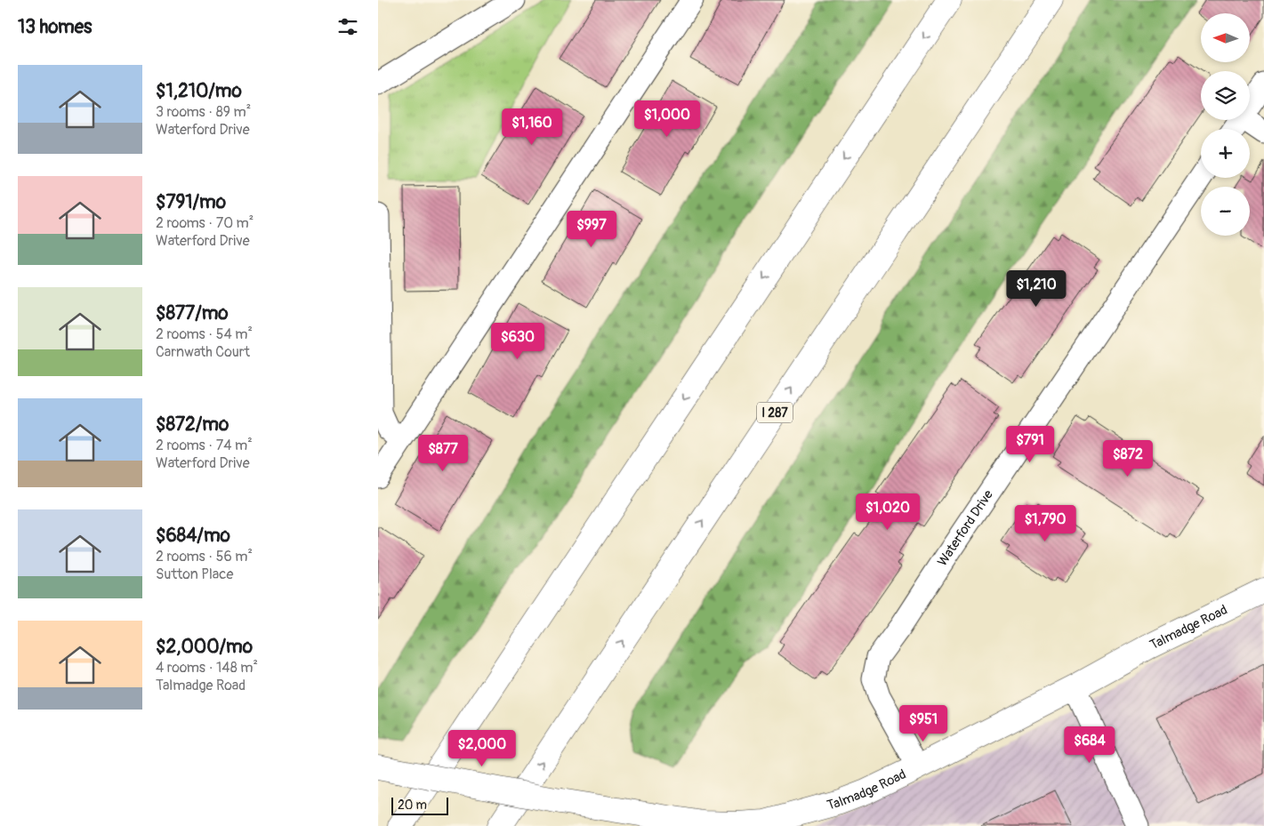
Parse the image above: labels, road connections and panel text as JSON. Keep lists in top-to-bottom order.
{
  "streets": {
    "main road": ["I 287", "Talmadge Road"],
    "street": ["Waterford Drive"]
  },
  "crossings": [
    ["Waterford Drive", "Talmadge Road"]
  ],
  "scale_bar": "20 m",
  "north": "left",
  "page": {
    "heading": "13 homes",
    "map_buttons": ["+", "−"],
    "list": [
      {
        "name": "$1,210/mo",
        "note": "3 rooms · 89 m² · Waterford Drive"
      },
      {
        "name": "$791/mo",
        "note": "2 rooms · 70 m² · Waterford Drive"
      },
      {
        "name": "$877/mo",
        "note": "2 rooms · 54 m² · Carnwath Court"
      },
      {
        "name": "$872/mo",
        "note": "2 rooms · 74 m² · Waterford Drive"
      },
      {
        "name": "$684/mo",
        "note": "2 rooms · 56 m² · Sutton Place"
      },
      {
        "name": "$2,000/mo",
        "note": "4 rooms · 148 m² · Talmadge Road"
      }
    ],
    "price": [
      "$1,000",
      "$1,160",
      "$997",
      "$1,210",
      "$630",
      "$791",
      "$877",
      "$872",
      "$1,020",
      "$1,790",
      "$951",
      "$684",
      "$2,000"
    ],
    "scale": "20 m"
  }
}
